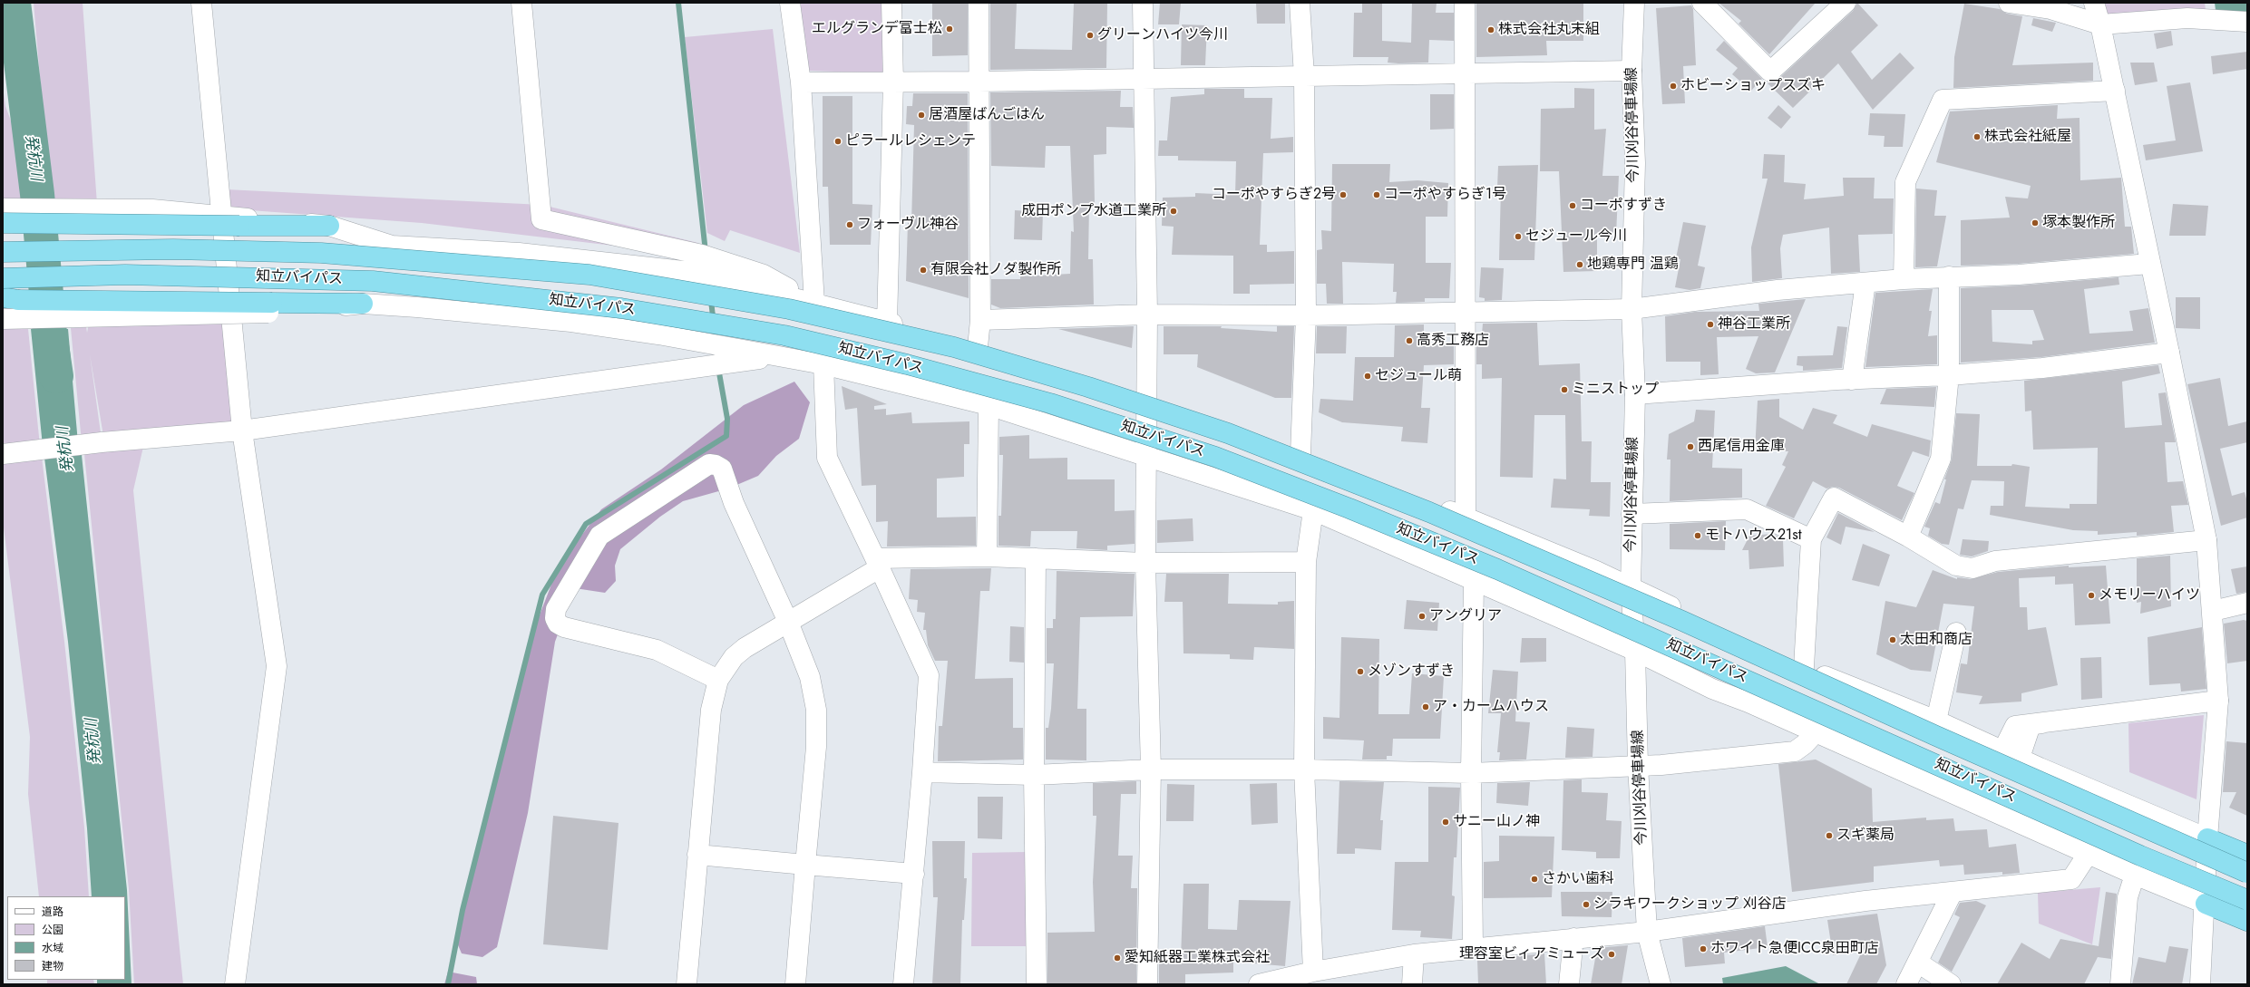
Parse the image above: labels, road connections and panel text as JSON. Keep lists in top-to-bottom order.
{
  "streets": {
    "highway": ["知立バイパス"],
    "street": ["今川刈谷停車場線"]
  },
  "water": ["発杭川"],
  "places": [
    "エルグランデ富士松",
    "株式会社丸末組",
    "グリーンハイツ今川",
    "ホビーショップスズキ",
    "居酒屋ばんごはん",
    "株式会社紙屋",
    "ピラールレシェンテ",
    "コーポやすらぎ2号",
    "コーポやすらぎ1号",
    "コーポすずき",
    "成田ポンプ水道工業所",
    "塚本製作所",
    "フォーヴル神谷",
    "セジュール今川",
    "地鶏専門 温鶏",
    "有限会社ノダ製作所",
    "神谷工業所",
    "高秀工務店",
    "セジュール萌",
    "ミニストップ",
    "西尾信用金庫",
    "モトハウス21st",
    "メモリーハイツ",
    "アングリア",
    "太田和商店",
    "メゾンすずき",
    "ア・カームハウス",
    "サニー山ノ神",
    "スギ薬局",
    "さかい歯科",
    "シラキワークショップ 刈谷店",
    "ホワイト急便ICC泉田町店",
    "理容室ビィアミューズ",
    "愛知紙器工業株式会社"
  ],
  "legend": [
    "道路",
    "公園",
    "水域",
    "建物"
  ]
}
